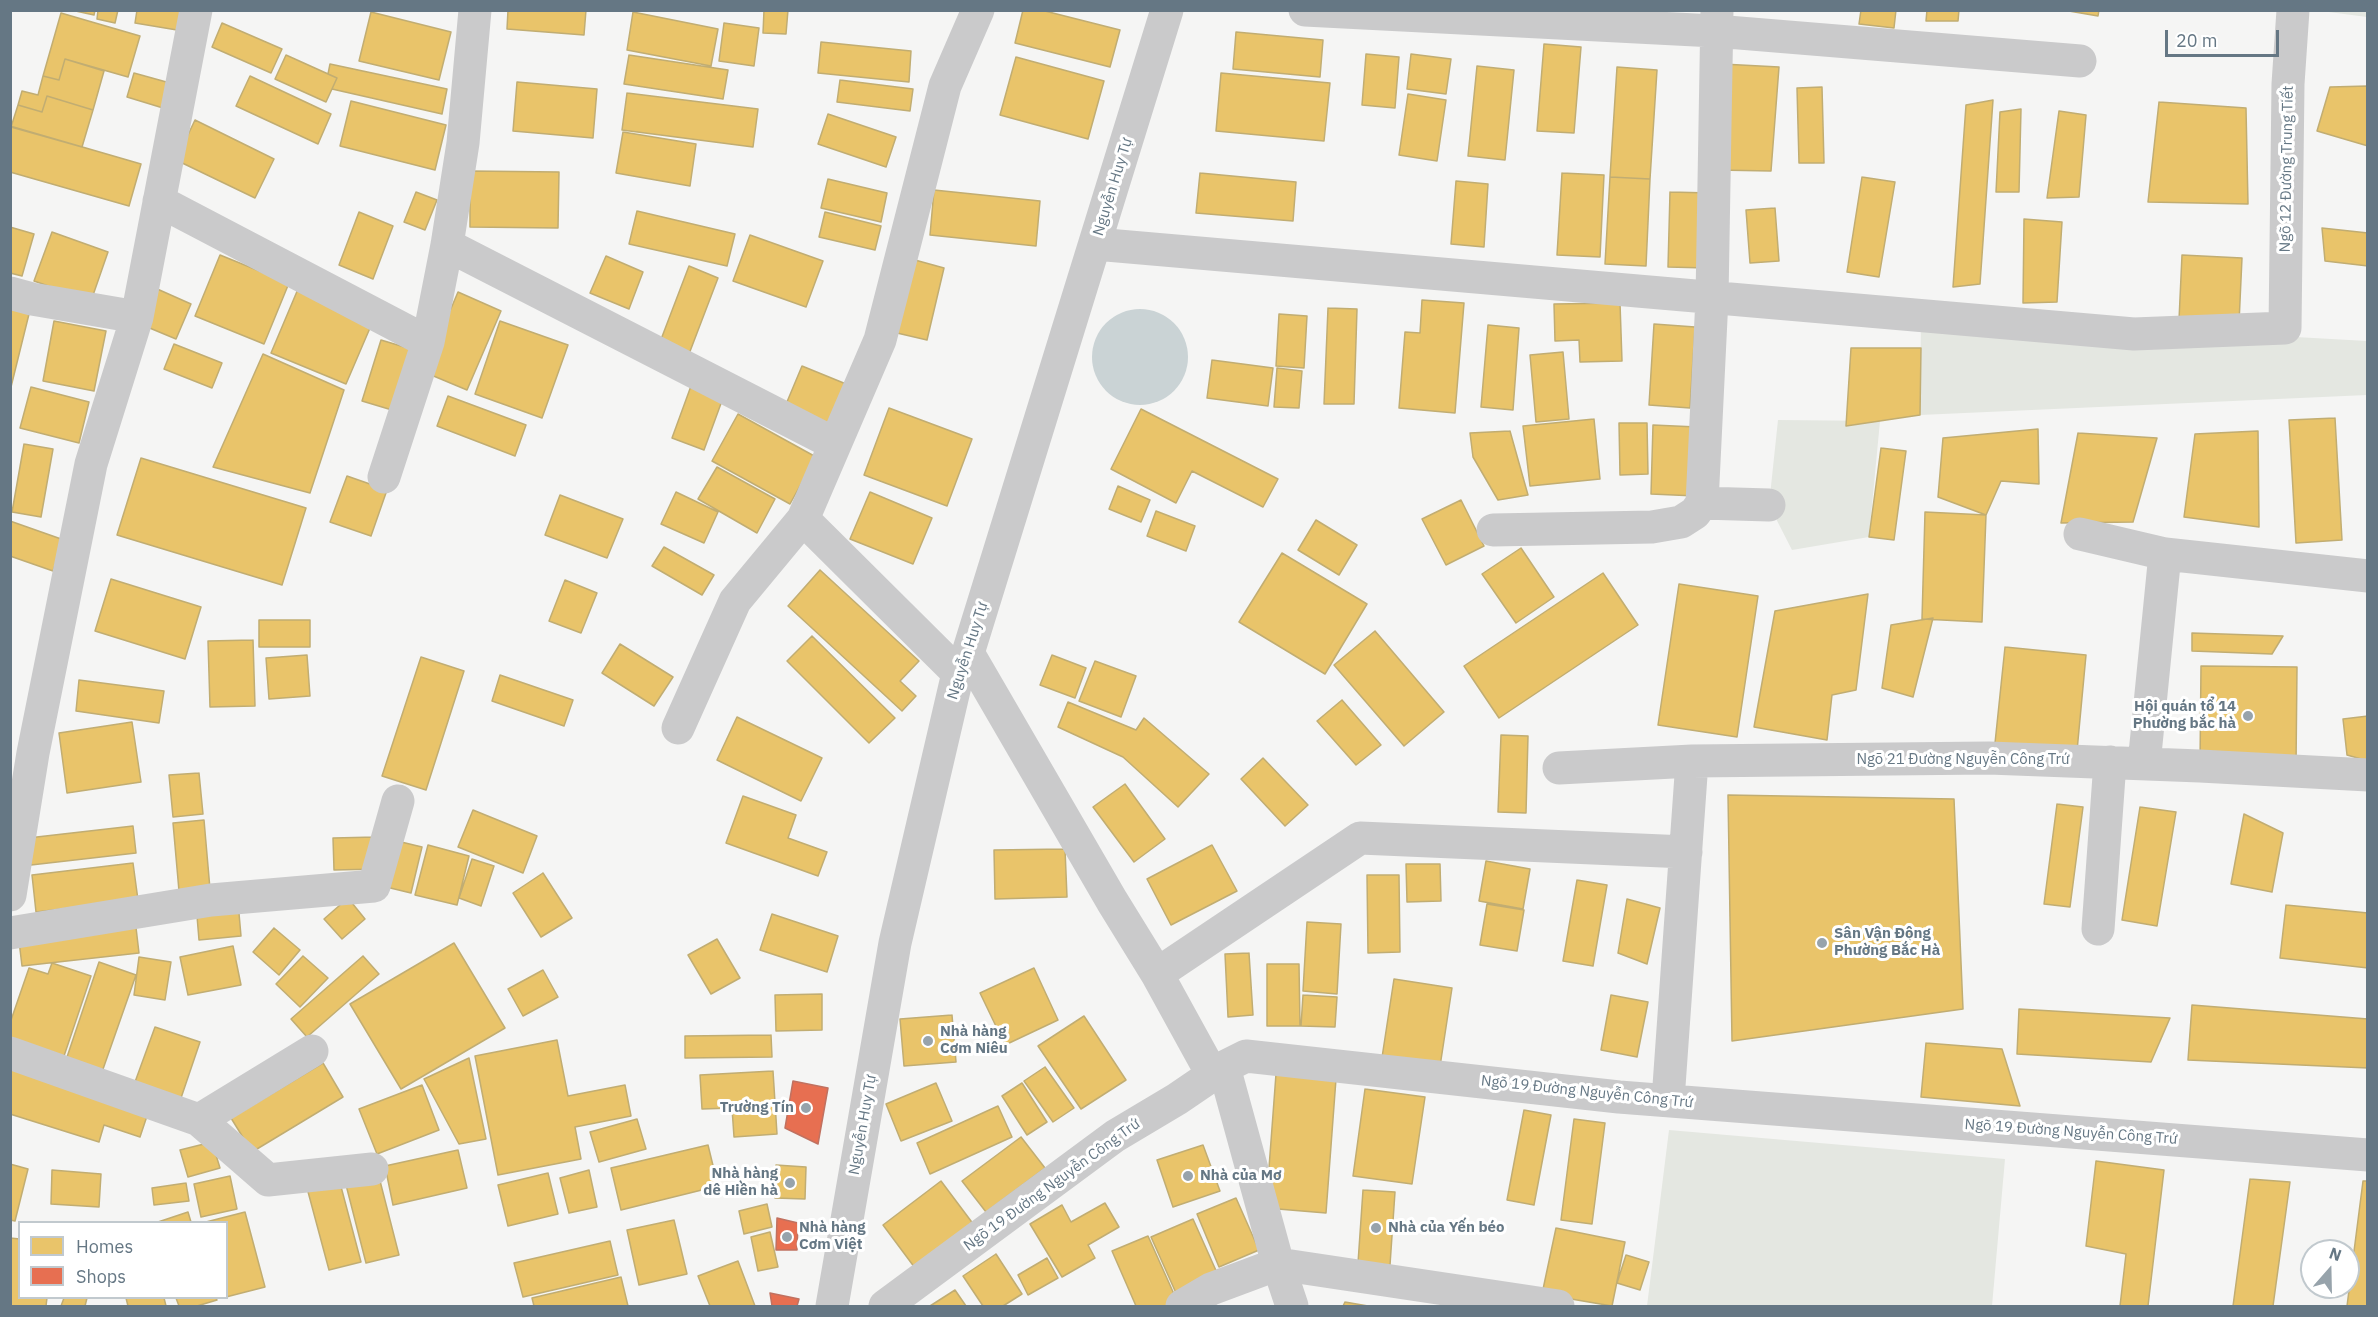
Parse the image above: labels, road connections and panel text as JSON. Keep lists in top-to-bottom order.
{
  "streets": {
    "street": [
      "Ngõ 12 Đường Trung Tiết",
      "Nguyễn Huy Tự",
      "Ngõ 21 Đường Nguyễn Công Trứ",
      "Ngõ 19 Đường Nguyễn Công Trứ"
    ]
  },
  "places": [
    "Hội quán tổ 14 Phường bắc hà",
    "Sân Vận Động Phường Bắc Hà",
    "Nhà hàng Cơm Niêu",
    "Trường Tín",
    "Nhà của Mơ",
    "Nhà hàng dê Hiền hà",
    "Nhà của Yến béo",
    "Nhà hàng Cơm Việt"
  ],
  "legend": ["Homes", "Shops"],
  "scale_bar": "20 m",
  "north": "top"
}
